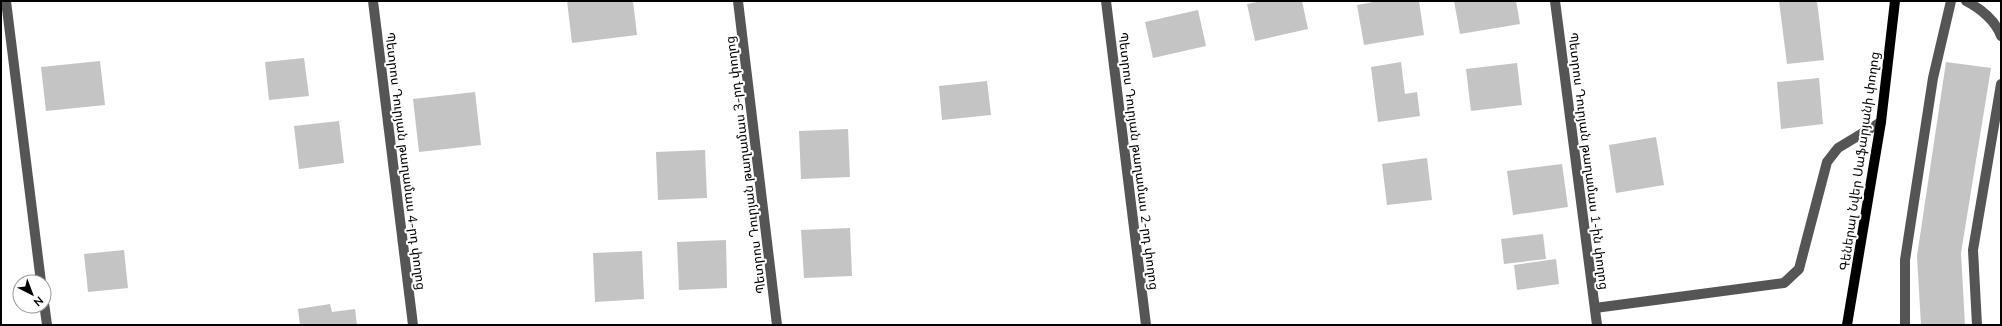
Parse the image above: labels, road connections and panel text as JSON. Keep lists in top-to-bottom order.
{
  "streets": {
    "main road": ["Գեներալ Նվեր Սաֆարյանի փողոց"],
    "street": [
      "Պետրոս Դուրյան թաղամաս 4-րդ փողոց",
      "Պետրոս Դուրյան թաղամաս 2-րդ փողոց",
      "Պետրոս Դուրյան թաղամաս 1-ին փողոց",
      "Պետրոս Դուրյան թաղամաս 3-րդ փողոց"
    ]
  },
  "north": "bottom right"
}
